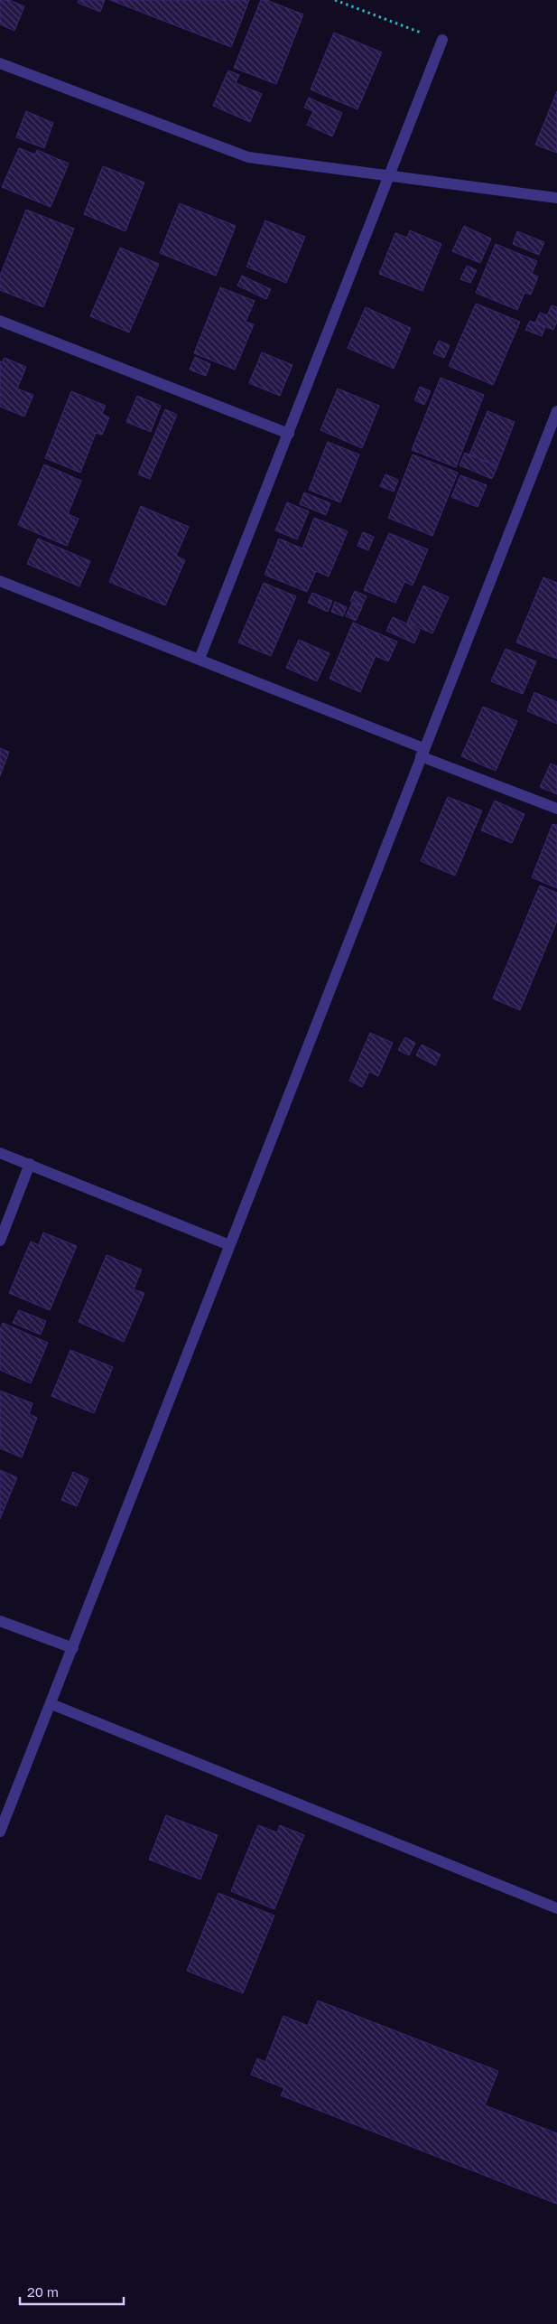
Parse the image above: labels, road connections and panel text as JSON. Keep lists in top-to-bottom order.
{
  "scale_bar": "20 m"
}
